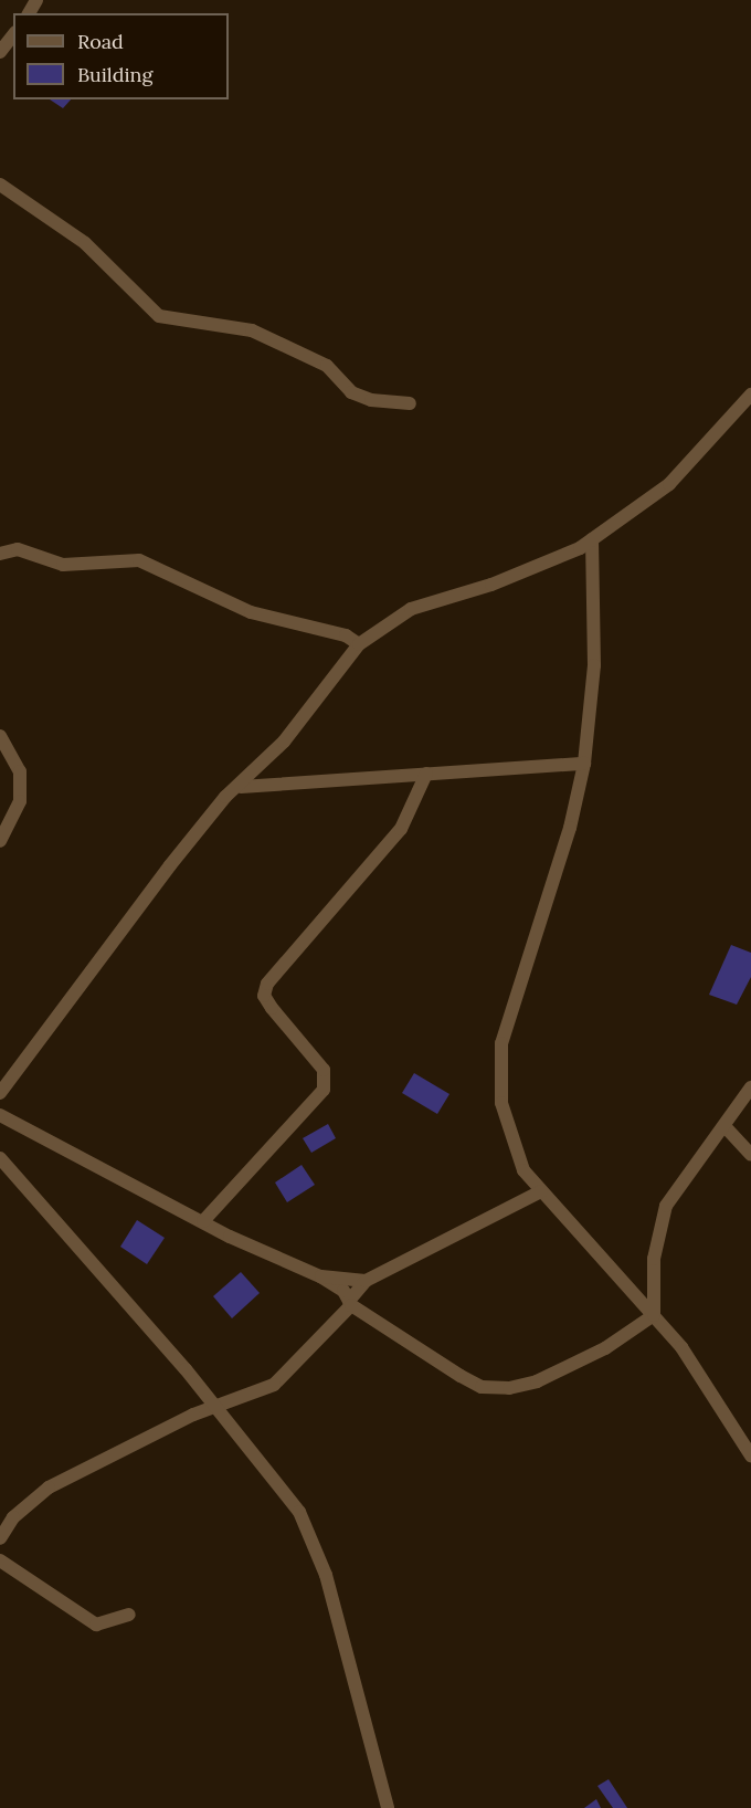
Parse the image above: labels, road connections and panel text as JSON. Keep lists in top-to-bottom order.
{
  "legend": ["Road", "Building"]
}
